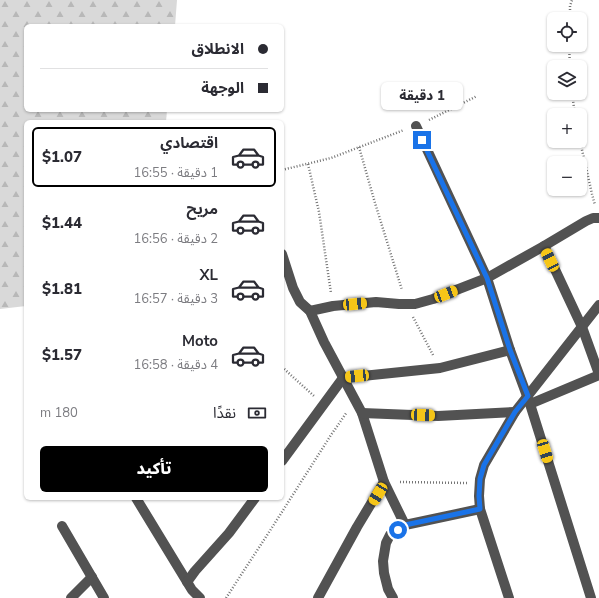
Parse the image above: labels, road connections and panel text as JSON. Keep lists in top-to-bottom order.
{
  "page": {
    "map_buttons": ["+", "−"],
    "banner": ["الانطلاق", "الوجهة"],
    "bubble": "1 دقيقة",
    "list": [
      {
        "name": "اقتصادي",
        "note": "1 دقيقة · 16:55",
        "value": "$1.07"
      },
      {
        "name": "مريح",
        "note": "2 دقيقة · 16:56",
        "value": "$1.44"
      },
      {
        "name": "XL",
        "note": "3 دقيقة · 16:57",
        "value": "$1.81"
      },
      {
        "name": "Moto",
        "note": "4 دقيقة · 16:58",
        "value": "$1.57"
      }
    ],
    "pay": ["نقدًا", "180 m"],
    "buttons": "تأكيد"
  }
}
